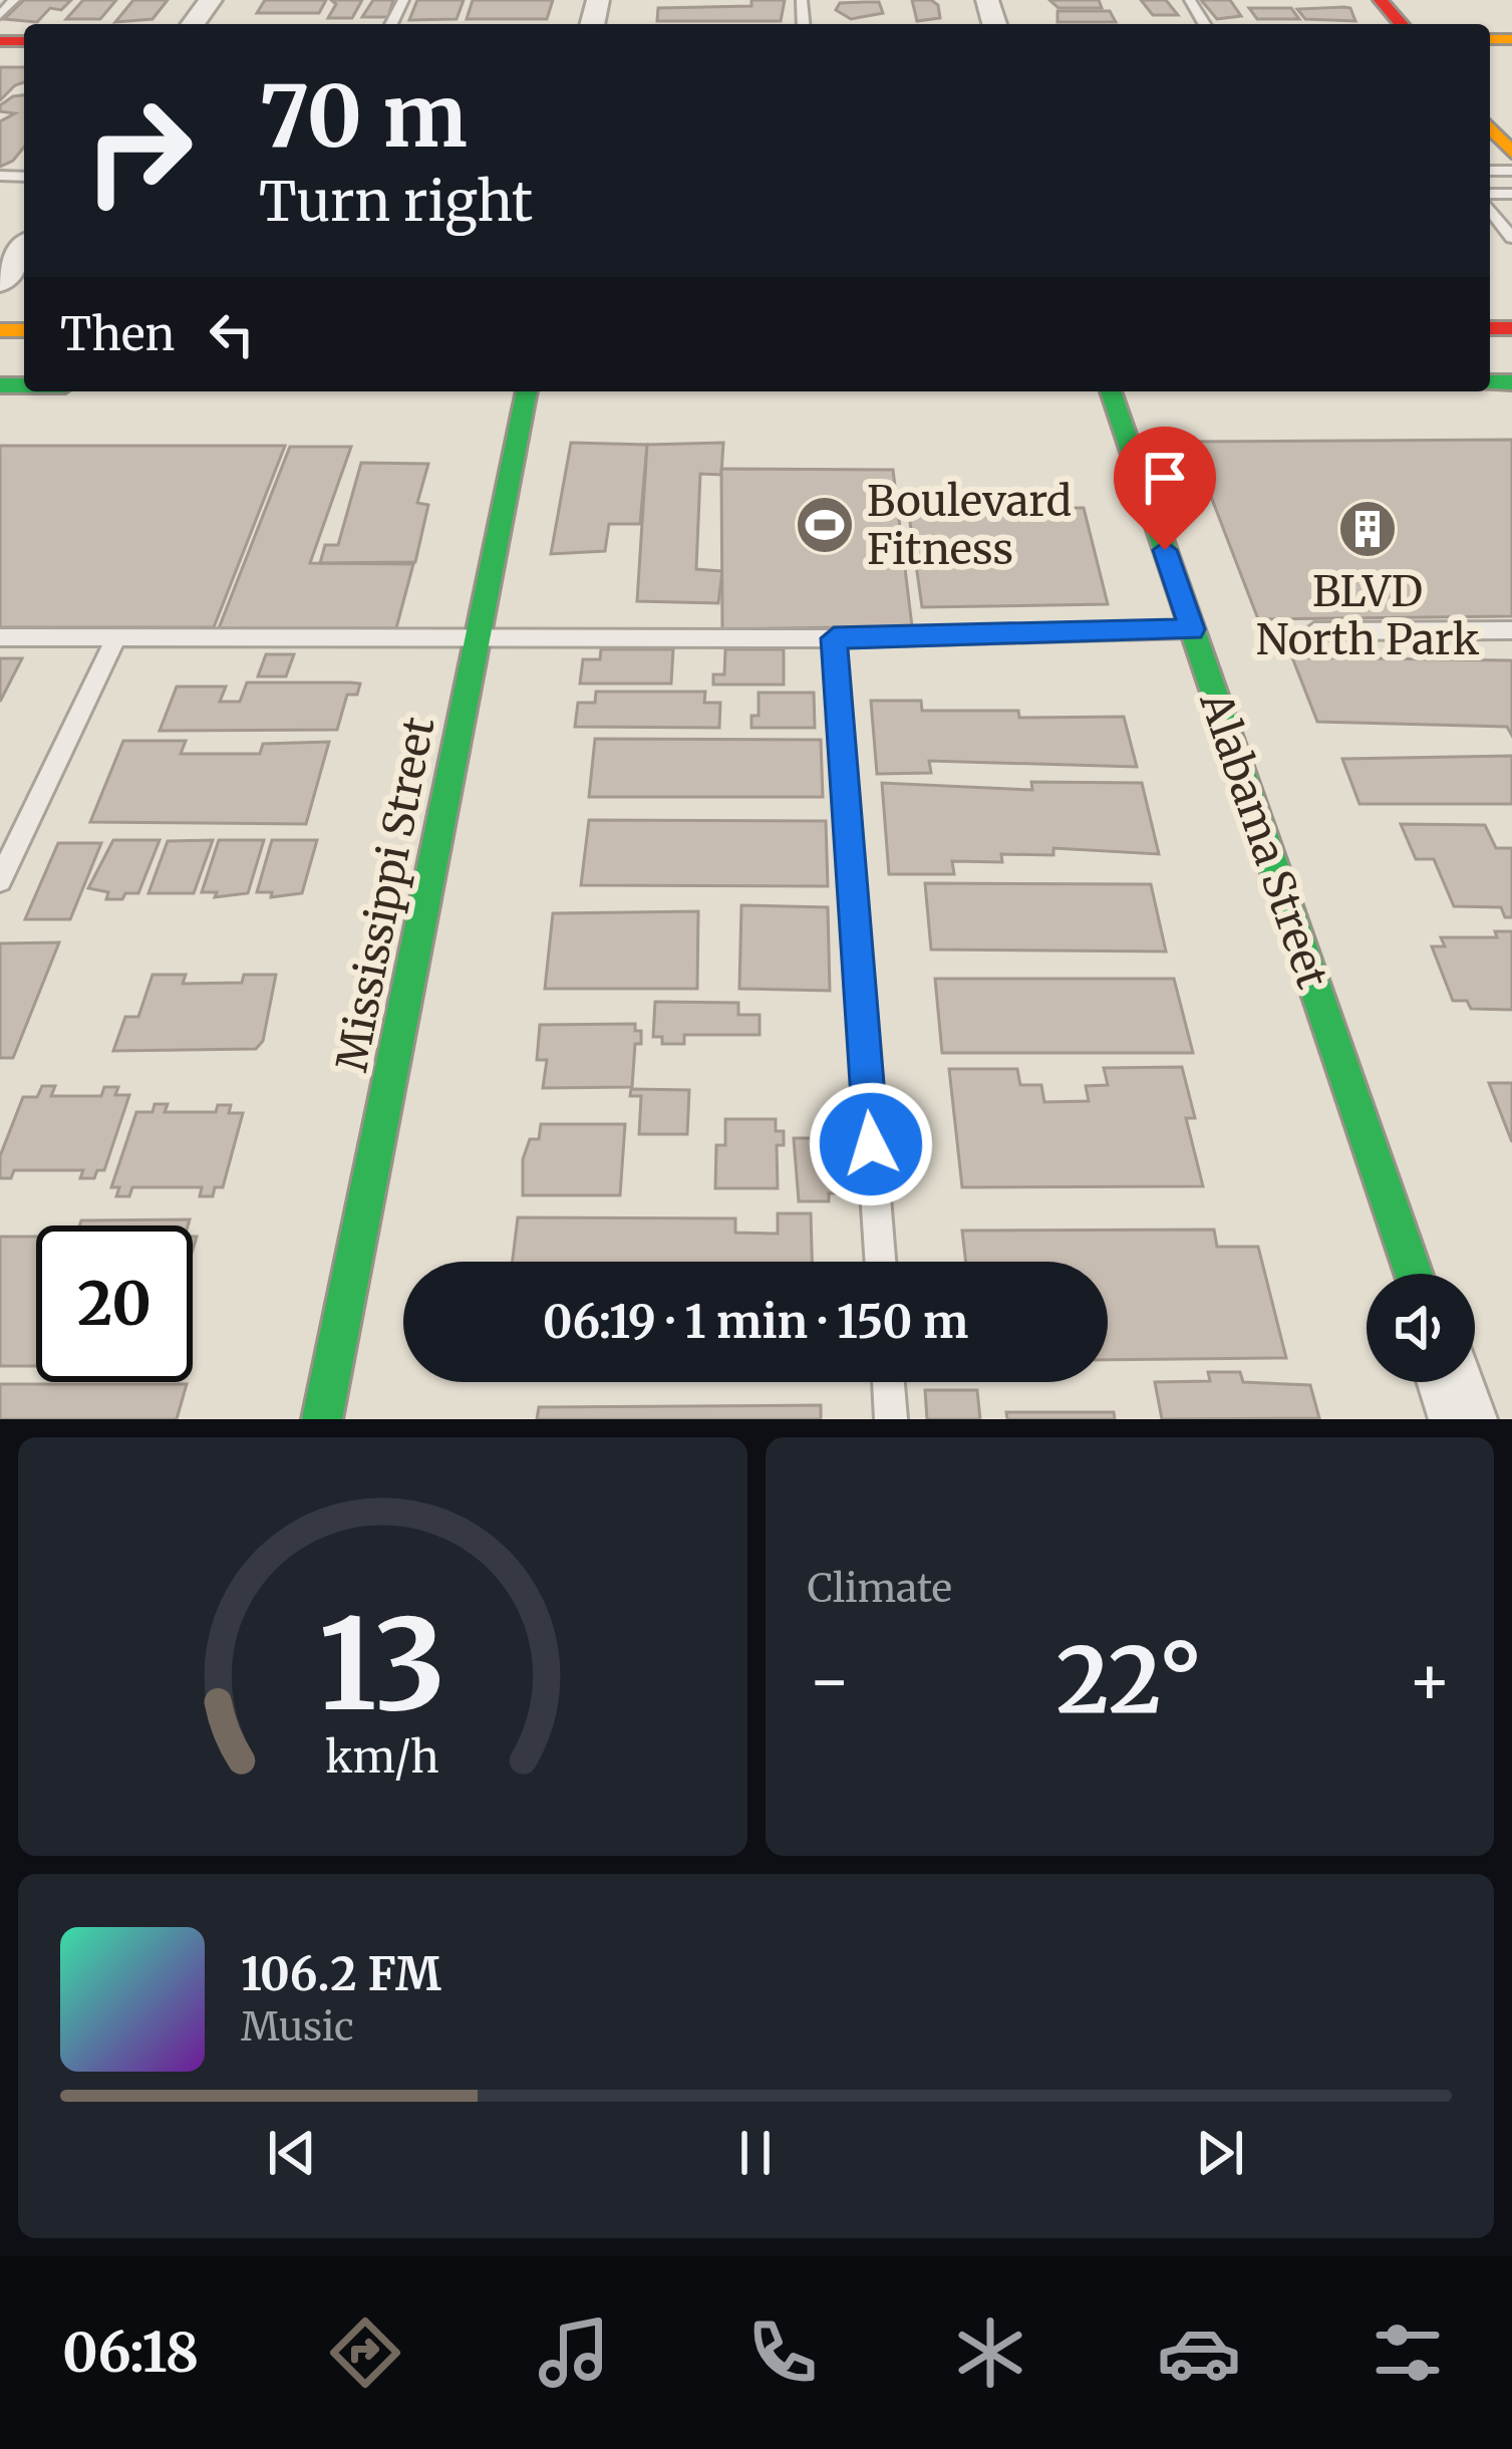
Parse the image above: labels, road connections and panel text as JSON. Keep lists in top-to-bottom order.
{
  "streets": {
    "street": ["Alabama Street", "Mississippi Street"]
  },
  "places": {
    "sports": ["Boulevard Fitness"],
    "building": ["BLVD North Park"]
  },
  "page": {
    "turn": ["70 m", "Turn right"],
    "then": "Then",
    "limit": "20",
    "trip": "06:19 · 1 min · 150 m",
    "tile": "Climate",
    "heat": ["−", "22°", "+"],
    "song": ["106.2 FM", "Music"],
    "tabs": "06:18",
    "gauge": ["13", "km/h"]
  }
}
